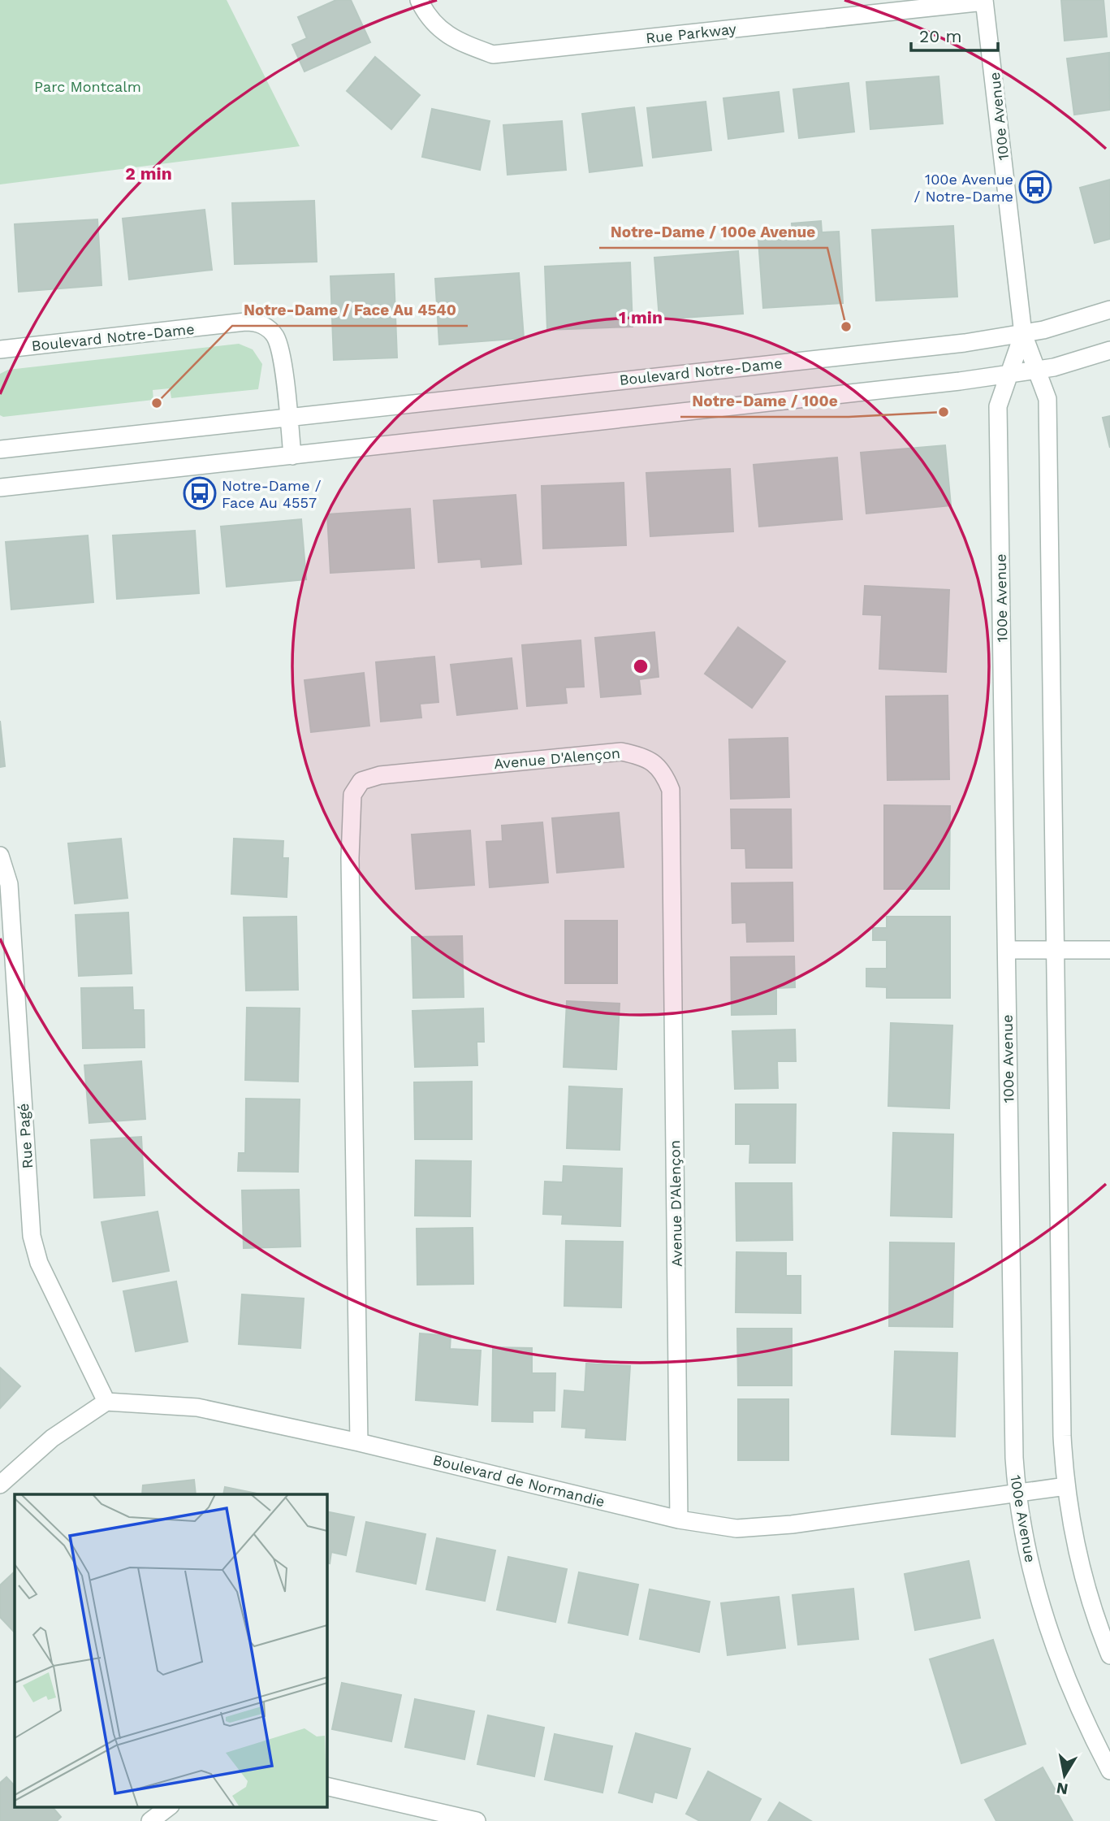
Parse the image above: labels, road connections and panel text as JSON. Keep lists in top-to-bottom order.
{
  "streets": {
    "street": [
      "Rue Parkway",
      "100e Avenue",
      "Boulevard Notre-Dame",
      "Avenue D'Alençon",
      "Rue Pagé",
      "Boulevard de Normandie"
    ]
  },
  "crossings": [
    ["Rue Parkway", "100e Avenue"],
    ["100e Avenue", "Boulevard Notre-Dame"],
    ["100e Avenue", "Boulevard de Normandie"],
    ["Avenue D'Alençon", "Boulevard de Normandie"],
    ["Rue Pagé", "Boulevard de Normandie"]
  ],
  "parks": ["Parc Montcalm"],
  "places": {
    "bus stop": ["100e Avenue / Notre-Dame", "Notre-Dame / Face Au 4557"],
    "other": ["Notre-Dame / 100e Avenue", "Notre-Dame / Face Au 4540", "Notre-Dame / 100e"]
  },
  "scale_bar": "20 m",
  "north": "bottom",
  "rings": ["2 min", "1 min"]
}
